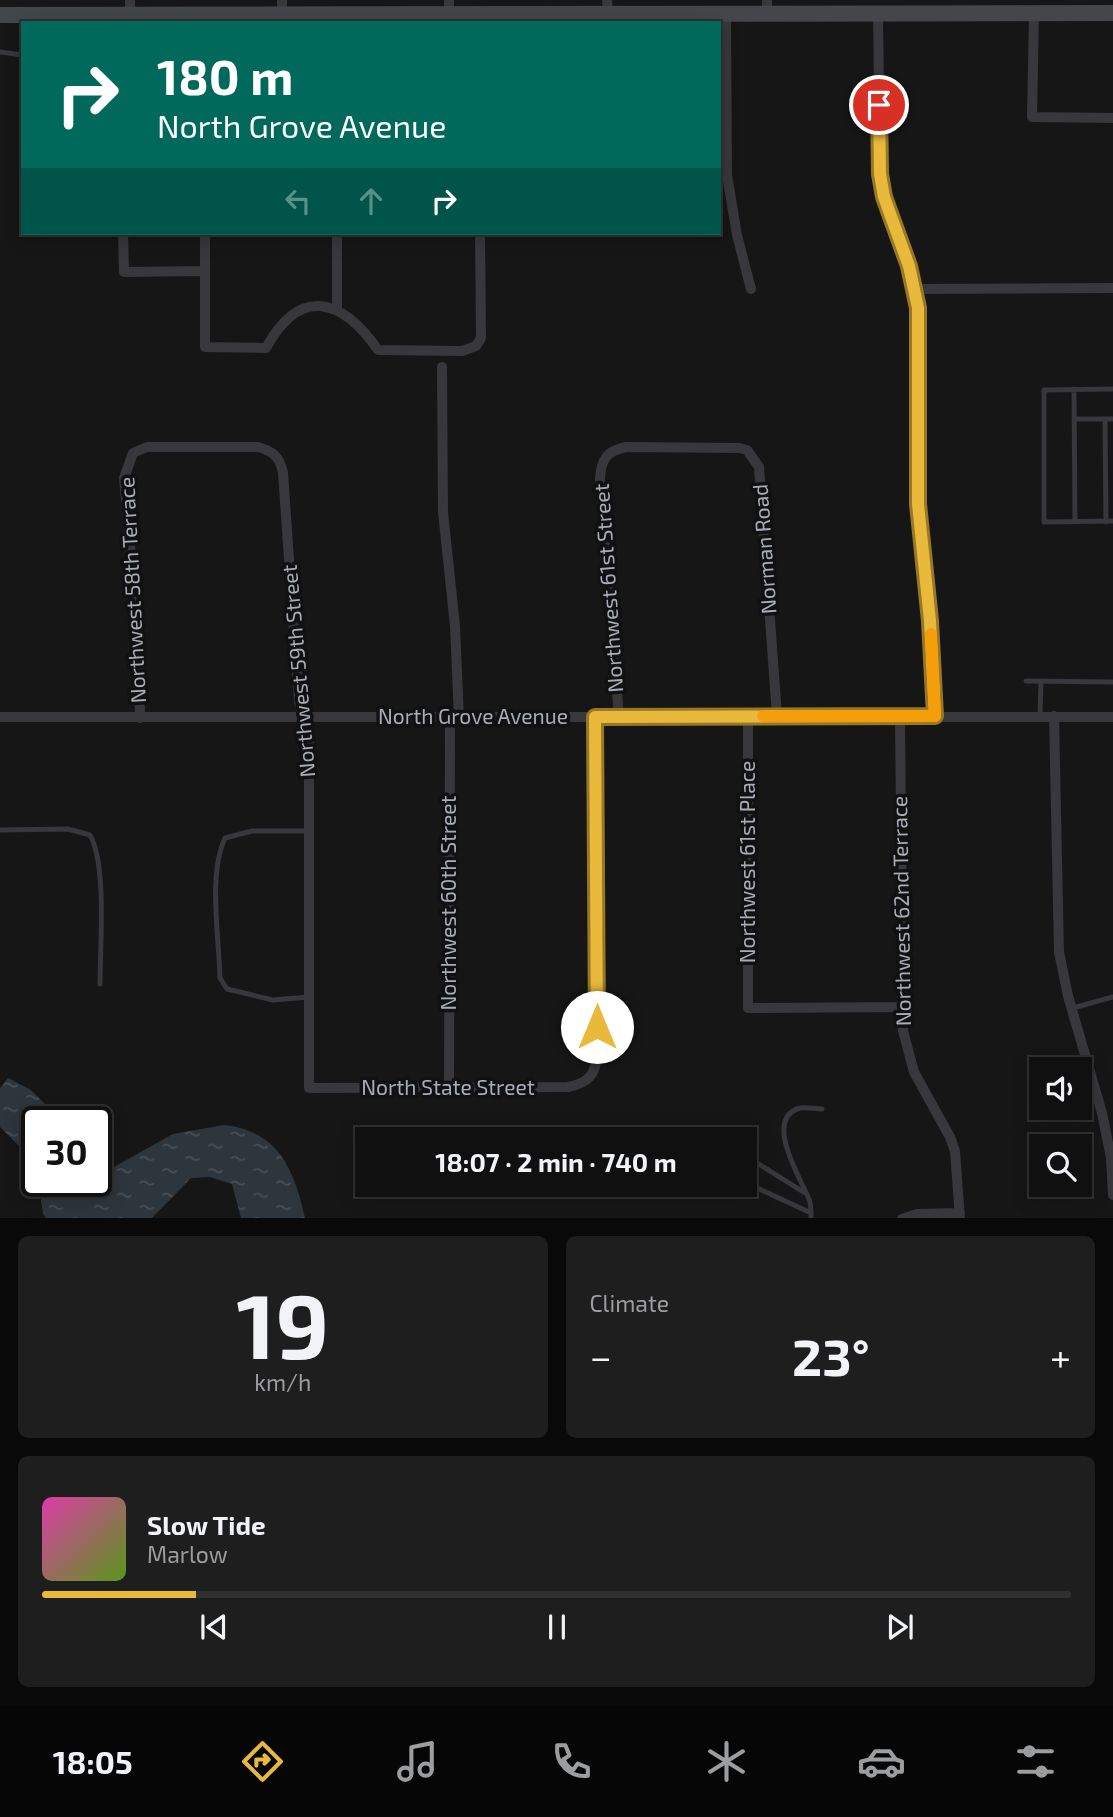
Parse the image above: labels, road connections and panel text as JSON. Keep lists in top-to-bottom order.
{
  "streets": {
    "street": [
      "Norman Road",
      "Northwest 61st Street",
      "Northwest 58th Terrace",
      "Northwest 59th Street",
      "North Grove Avenue",
      "Northwest 61st Place",
      "Northwest 60th Street",
      "Northwest 62nd Terrace",
      "North State Street"
    ]
  },
  "crossings": [
    ["Norman Road", "Northwest 61st Street"],
    ["Norman Road", "North Grove Avenue"],
    ["Northwest 61st Street", "North Grove Avenue"],
    ["Northwest 61st Street", "North State Street"],
    ["Northwest 58th Terrace", "Northwest 59th Street"],
    ["Northwest 58th Terrace", "North Grove Avenue"],
    ["Northwest 59th Street", "North Grove Avenue"],
    ["Northwest 59th Street", "North State Street"],
    ["North Grove Avenue", "Northwest 61st Place"],
    ["North Grove Avenue", "Northwest 60th Street"],
    ["North Grove Avenue", "Northwest 62nd Terrace"],
    ["Northwest 61st Place", "Northwest 62nd Terrace"],
    ["Northwest 60th Street", "North State Street"]
  ],
  "page": {
    "turn": ["180 m", "North Grove Avenue"],
    "limit": "30",
    "trip": "18:07 · 2 min · 740 m",
    "tile": [
      ["19", "km/h"],
      "Climate"
    ],
    "heat": ["−", "23°", "+"],
    "song": ["Slow Tide", "Marlow"],
    "tabs": "18:05"
  }
}
